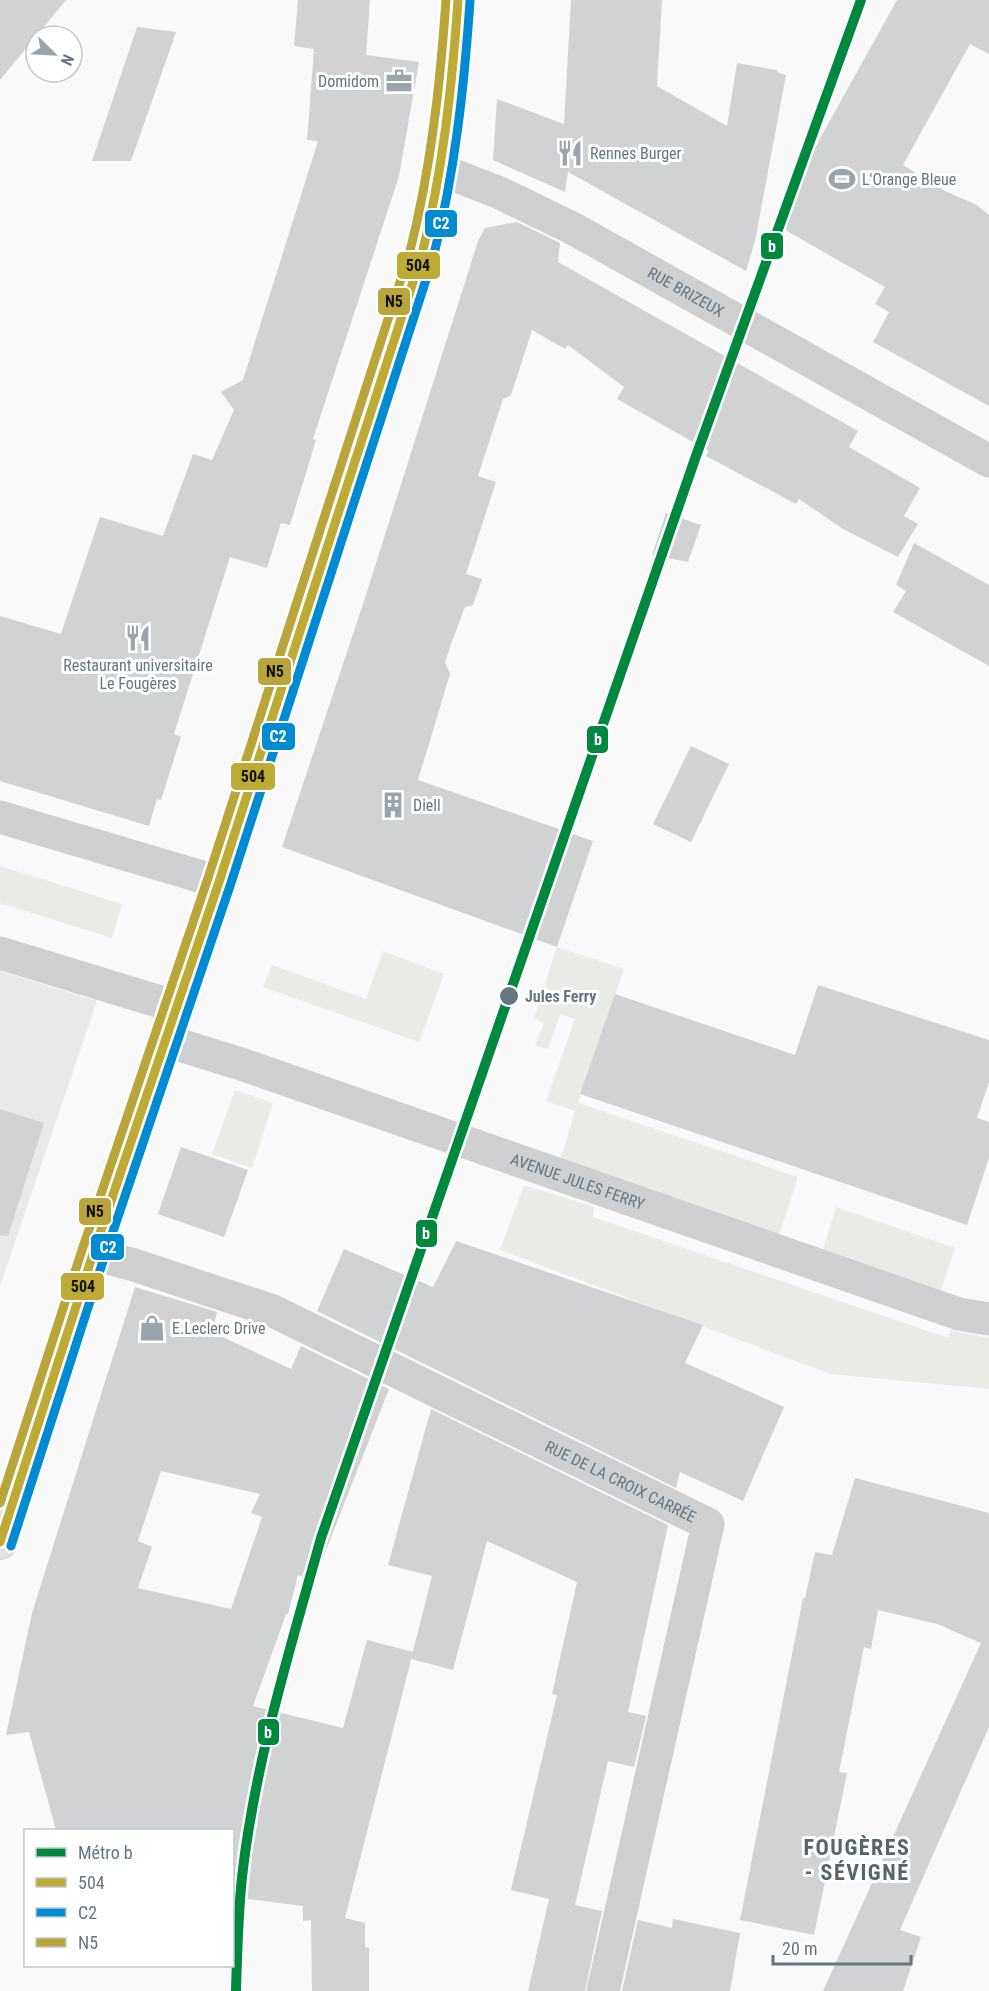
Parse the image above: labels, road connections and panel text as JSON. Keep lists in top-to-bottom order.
{
  "streets": {
    "street": ["RUE BRIZEUX", "AVENUE JULES FERRY", "RUE DE LA CROIX CARRÉE"]
  },
  "districts": ["FOUGÈRES - SÉVIGNÉ"],
  "places": {
    "office": ["Domidom"],
    "restaurant": ["Rennes Burger", "Restaurant universitaire Le Fougères"],
    "sports": ["L'Orange Bleue"],
    "building": ["Diell"],
    "other": ["Jules Ferry"],
    "shop": ["E.Leclerc Drive"]
  },
  "lines": [
    "metro line b",
    "transit line 504",
    "transit line N5",
    "transit line C2"
  ],
  "legend": [
    "Métro b",
    "504",
    "C2",
    "N5"
  ],
  "scale_bar": "20 m",
  "north": "bottom right"
}
